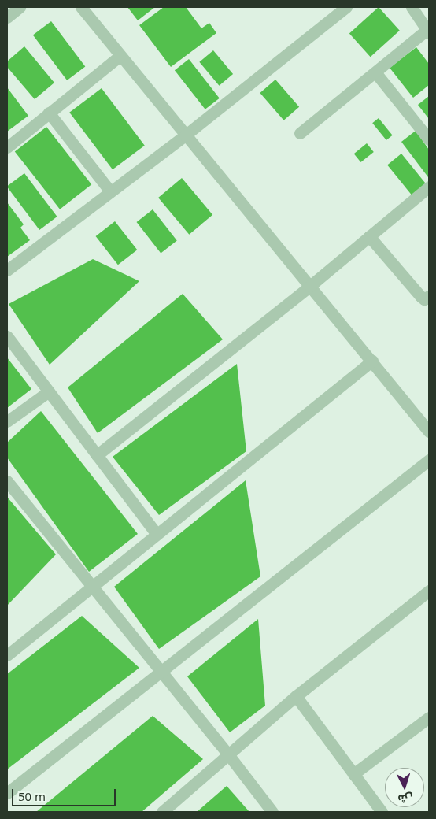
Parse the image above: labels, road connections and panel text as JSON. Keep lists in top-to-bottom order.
{
  "scale_bar": "50 m",
  "north": "bottom"
}
